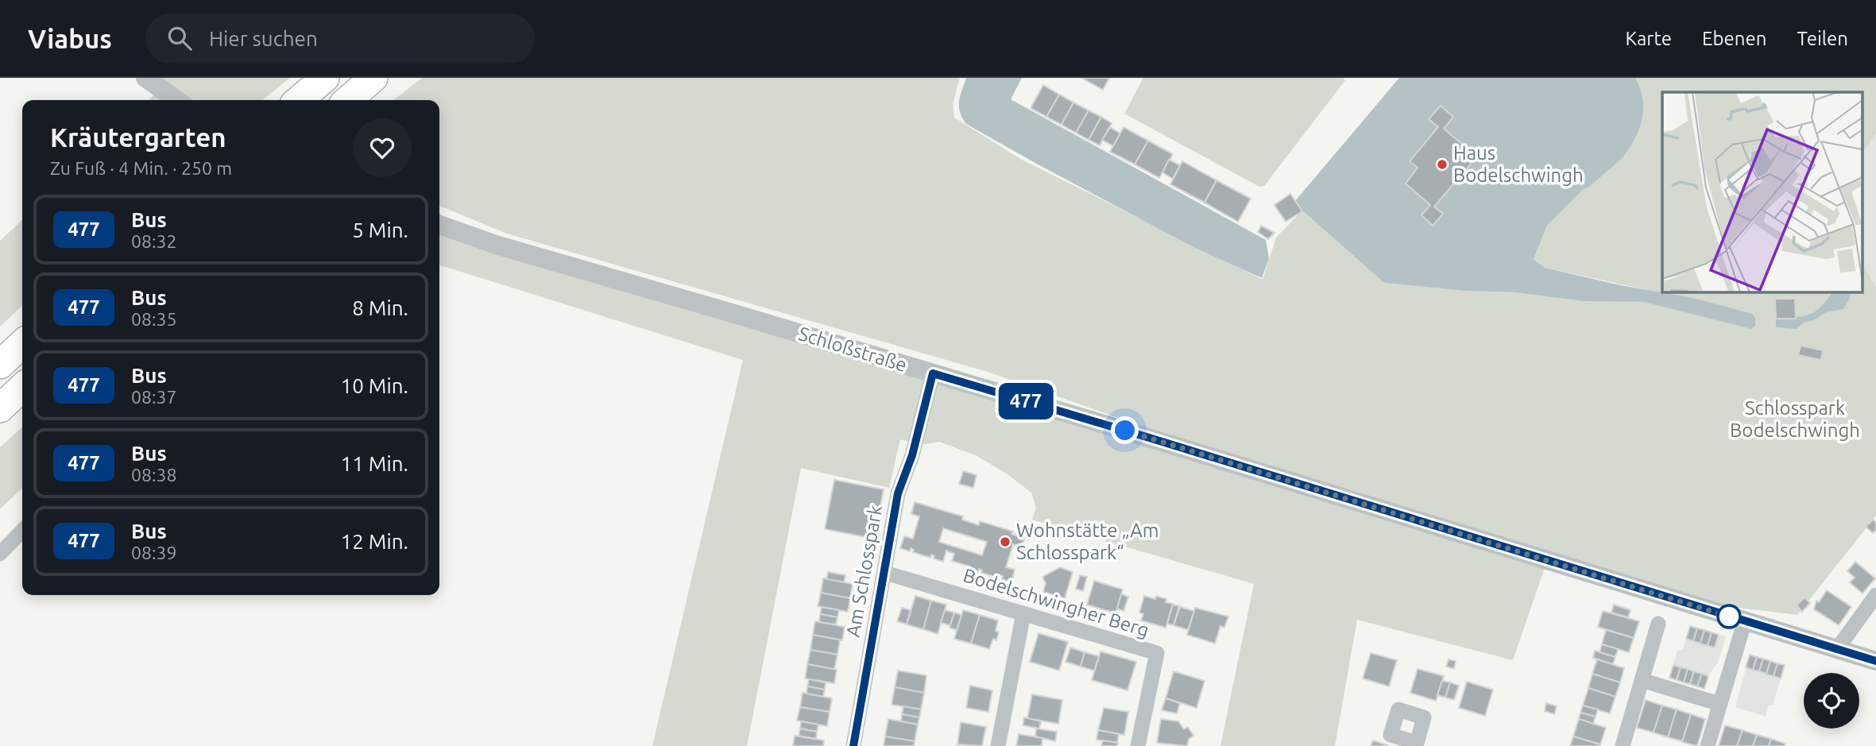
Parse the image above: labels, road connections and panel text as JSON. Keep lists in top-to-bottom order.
{
  "streets": {
    "street": ["Schloßstraße", "Am Schlosspark", "Bodelschwingher Berg"]
  },
  "crossings": [
    ["Schloßstraße", "Am Schlosspark"],
    ["Am Schlosspark", "Bodelschwingher Berg"]
  ],
  "parks": ["Schlosspark Bodelschwingh"],
  "places": ["Haus Bodelschwingh", "Wohnstätte „Am Schlosspark“"],
  "lines": ["bus line 477"],
  "page": {
    "header": "Viabus",
    "search": "Hier suchen",
    "nav": ["Karte", "Ebenen", "Teilen"],
    "on_map": "477",
    "heading": ["Kräutergarten", "Zu Fuß · 4 Min. · 250 m"],
    "list": [
      {
        "mark": "477",
        "name": "Bus",
        "note": "08:32",
        "value": "5 Min."
      },
      {
        "mark": "477",
        "name": "Bus",
        "note": "08:35",
        "value": "8 Min."
      },
      {
        "mark": "477",
        "name": "Bus",
        "note": "08:37",
        "value": "10 Min."
      },
      {
        "mark": "477",
        "name": "Bus",
        "note": "08:38",
        "value": "11 Min."
      },
      {
        "mark": "477",
        "name": "Bus",
        "note": "08:39",
        "value": "12 Min."
      }
    ]
  }
}
